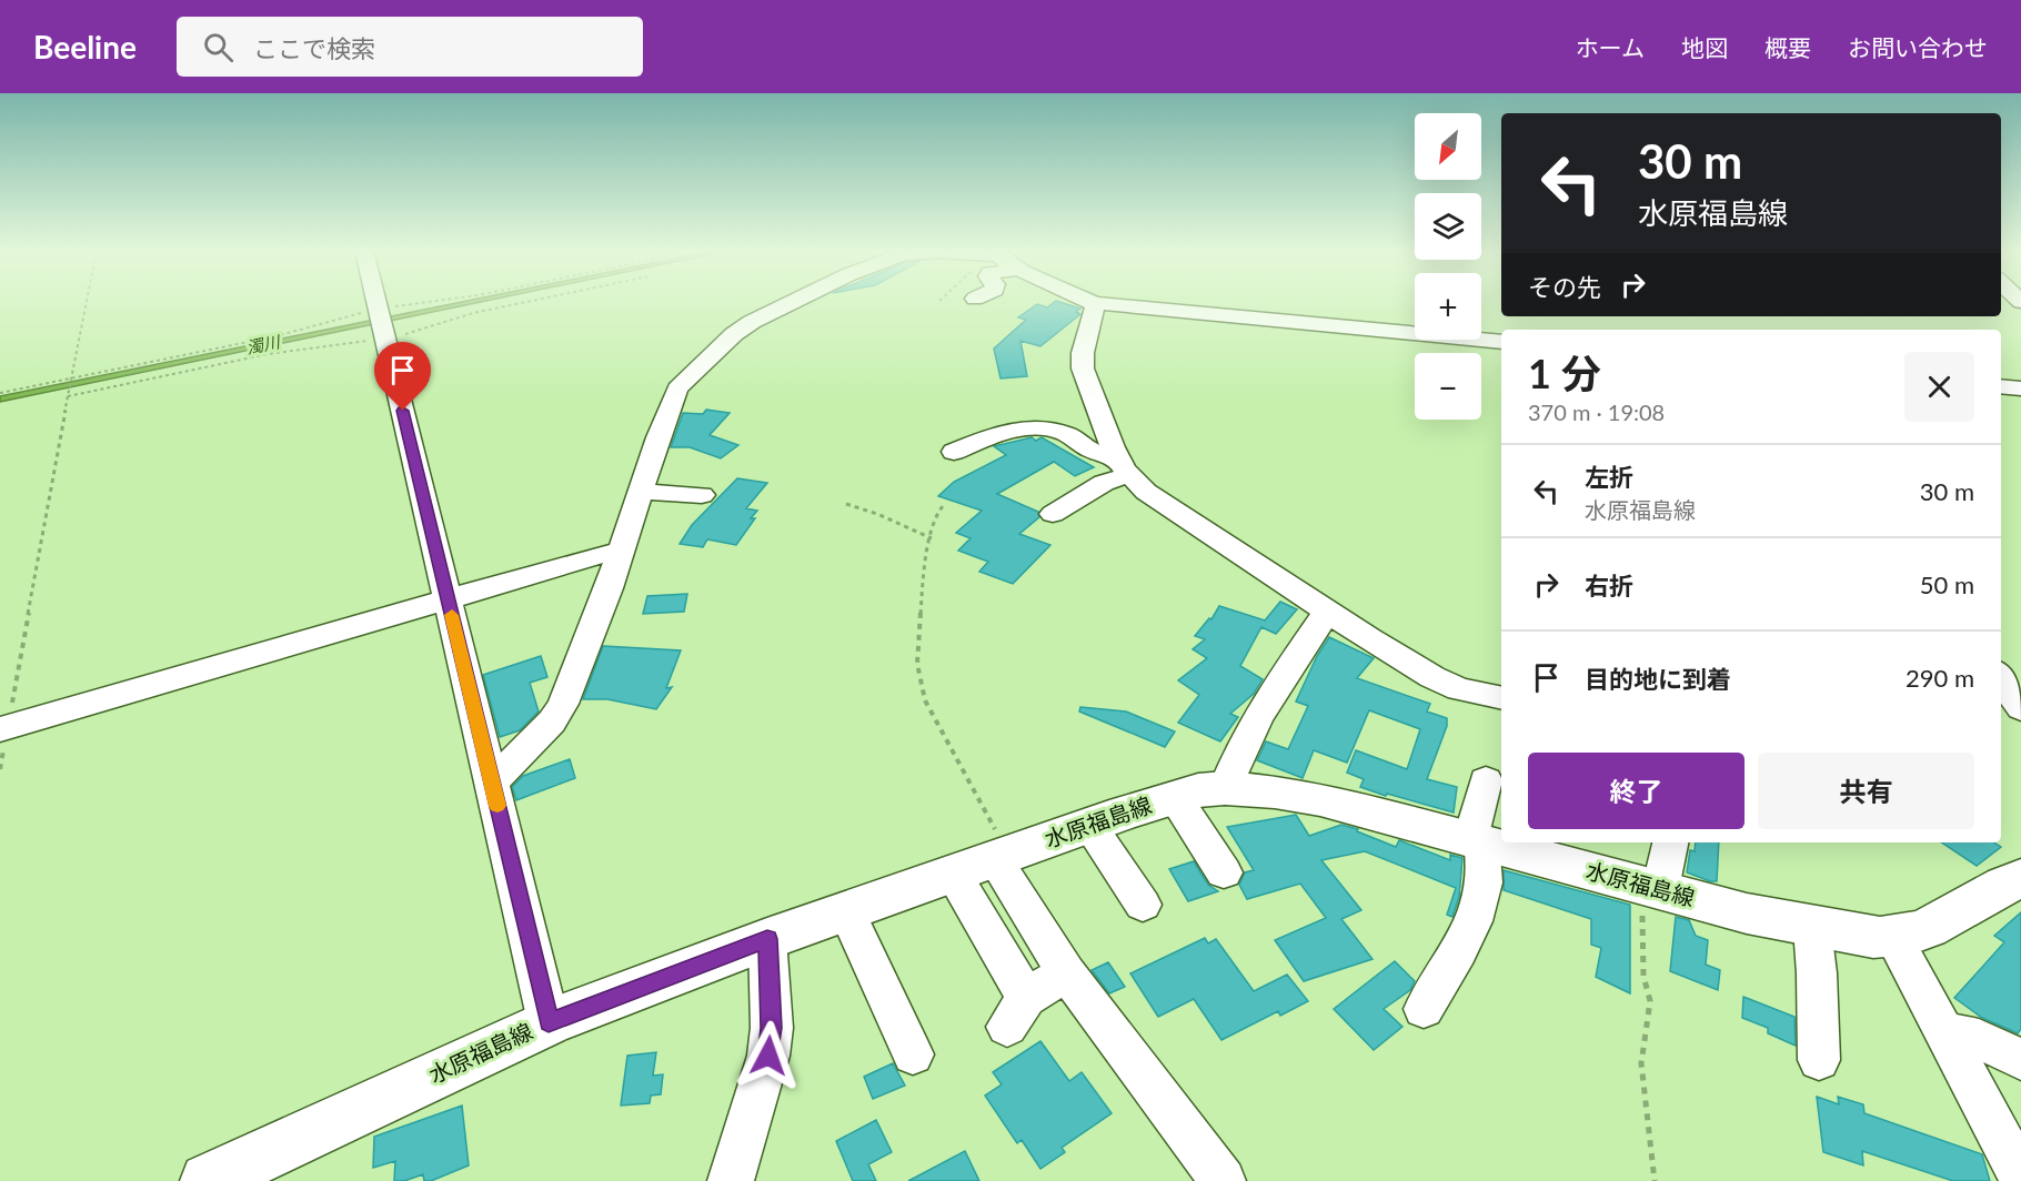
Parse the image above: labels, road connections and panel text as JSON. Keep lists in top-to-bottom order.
{
  "streets": {
    "main road": ["水原福島線"]
  },
  "water": ["濁川"],
  "north": "bottom left",
  "page": {
    "header": "Beeline",
    "search": "ここで検索",
    "nav": [
      "ホーム",
      "地図",
      "概要",
      "お問い合わせ"
    ],
    "map_buttons": ["+", "−"],
    "turn": ["30 m", "水原福島線"],
    "then": "その先",
    "heading": ["1 分", "370 m · 19:08"],
    "list": [
      {
        "name": "左折",
        "note": "水原福島線",
        "value": "30 m"
      },
      {
        "name": "右折",
        "value": "50 m"
      },
      {
        "name": "目的地に到着",
        "value": "290 m"
      }
    ],
    "buttons": ["終了", "共有"]
  }
}
